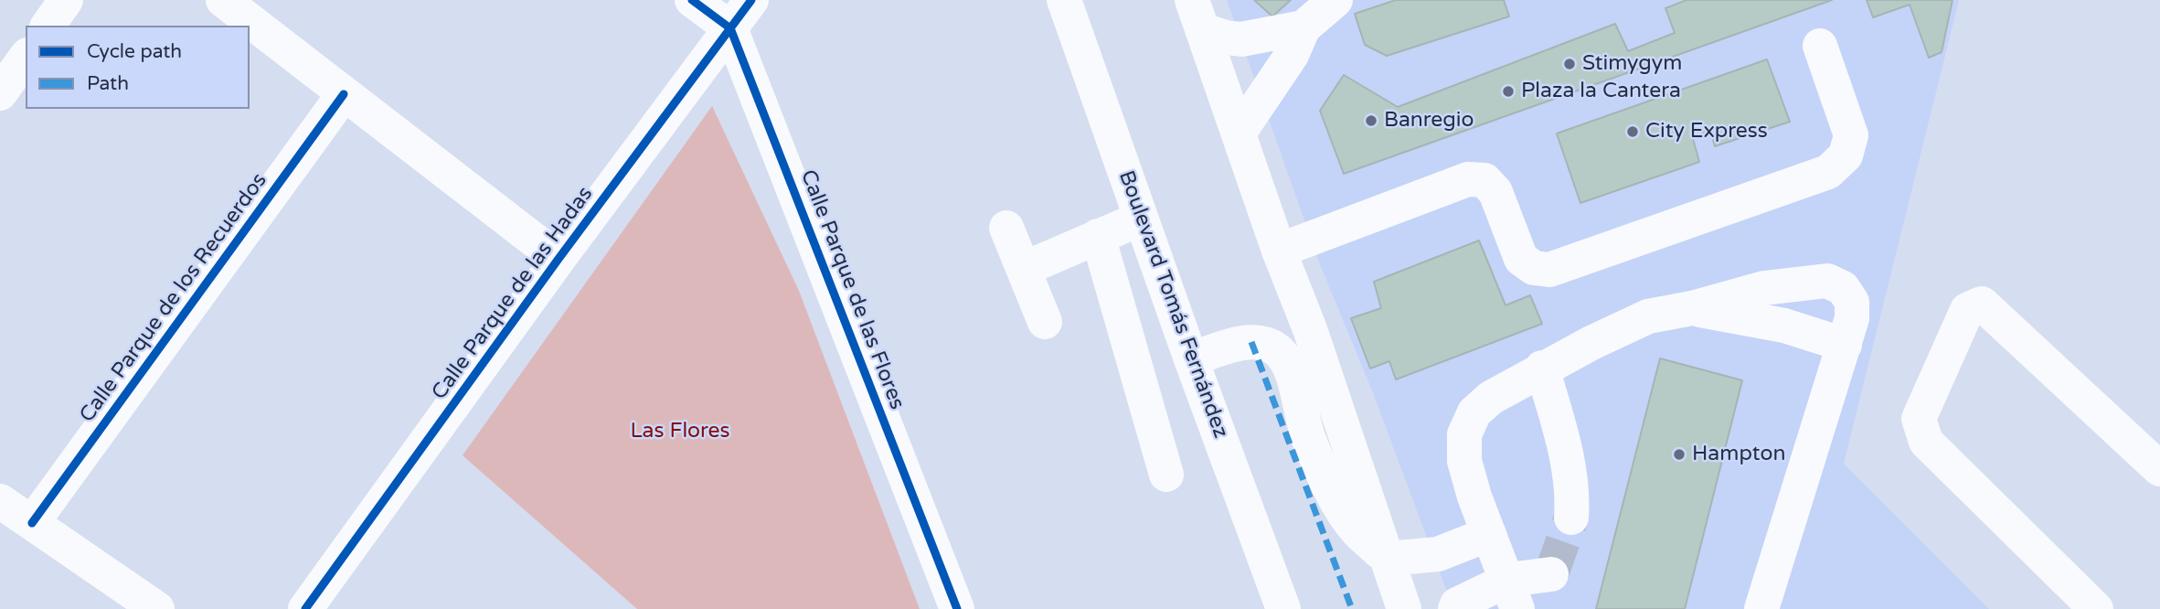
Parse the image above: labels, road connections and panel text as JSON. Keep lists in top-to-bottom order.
{
  "streets": {
    "street": [
      "Calle Parque de las Flores",
      "Calle Parque de las Hadas",
      "Calle Parque de los Recuerdos",
      "Boulevard Tomás Fernández"
    ]
  },
  "crossings": [
    ["Calle Parque de las Flores", "Calle Parque de las Hadas"]
  ],
  "parks": ["Las Flores"],
  "places": [
    "Stimygym",
    "Plaza la Cantera",
    "Banregio",
    "City Express",
    "Hampton"
  ],
  "legend": ["Cycle path", "Path"]
}
